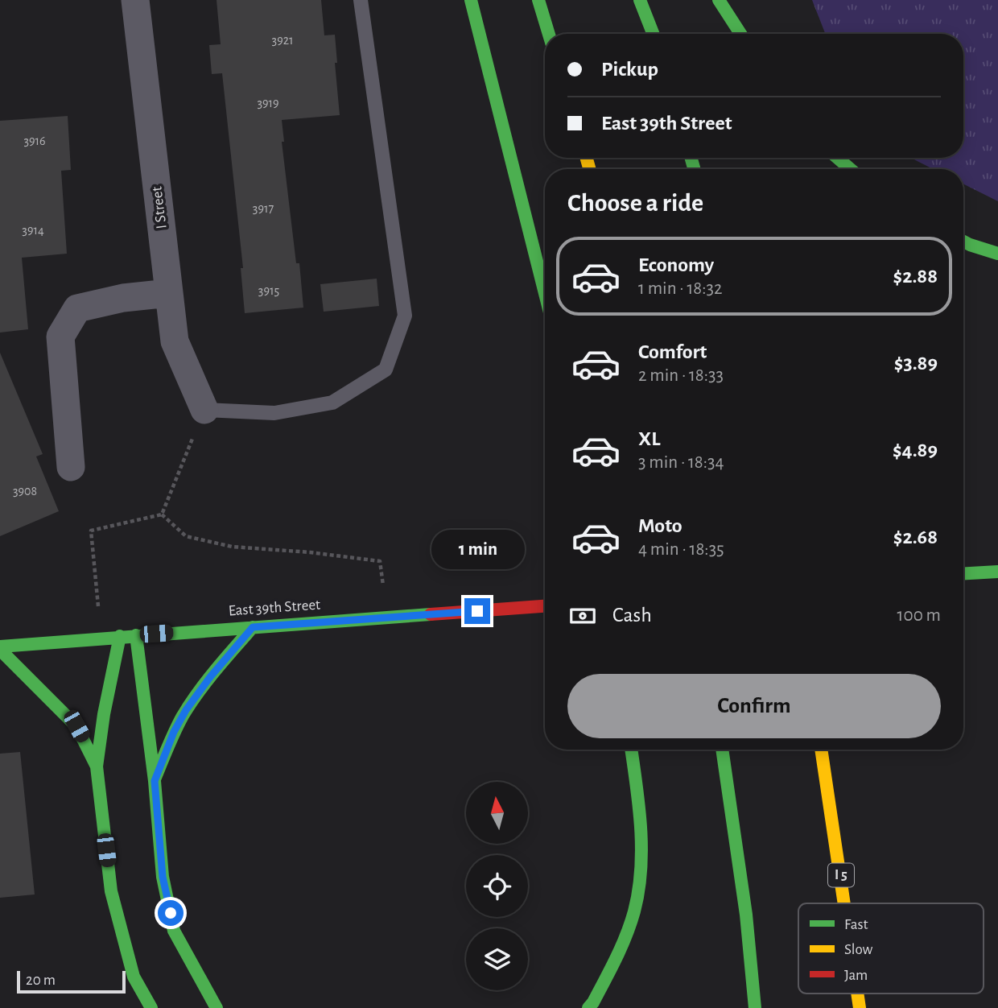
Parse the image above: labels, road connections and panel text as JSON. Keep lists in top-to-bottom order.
{
  "streets": {
    "main road": ["East 39th Street", "I 5"],
    "street": ["I Street"]
  },
  "house_numbers": [
    "3921",
    "3919",
    "3916",
    "3917",
    "3914",
    "3915",
    "3908"
  ],
  "legend": ["Fast", "Slow", "Jam"],
  "scale_bar": "20 m",
  "north": "top",
  "page": {
    "banner": ["Pickup", "East 39th Street"],
    "heading": "Choose a ride",
    "list": [
      {
        "name": "Economy",
        "note": "1 min · 18:32",
        "value": "$2.88"
      },
      {
        "name": "Comfort",
        "note": "2 min · 18:33",
        "value": "$3.89"
      },
      {
        "name": "XL",
        "note": "3 min · 18:34",
        "value": "$4.89"
      },
      {
        "name": "Moto",
        "note": "4 min · 18:35",
        "value": "$2.68"
      }
    ],
    "bubble": "1 min",
    "pay": ["Cash", "100 m"],
    "buttons": "Confirm",
    "scale": "20 m"
  }
}
